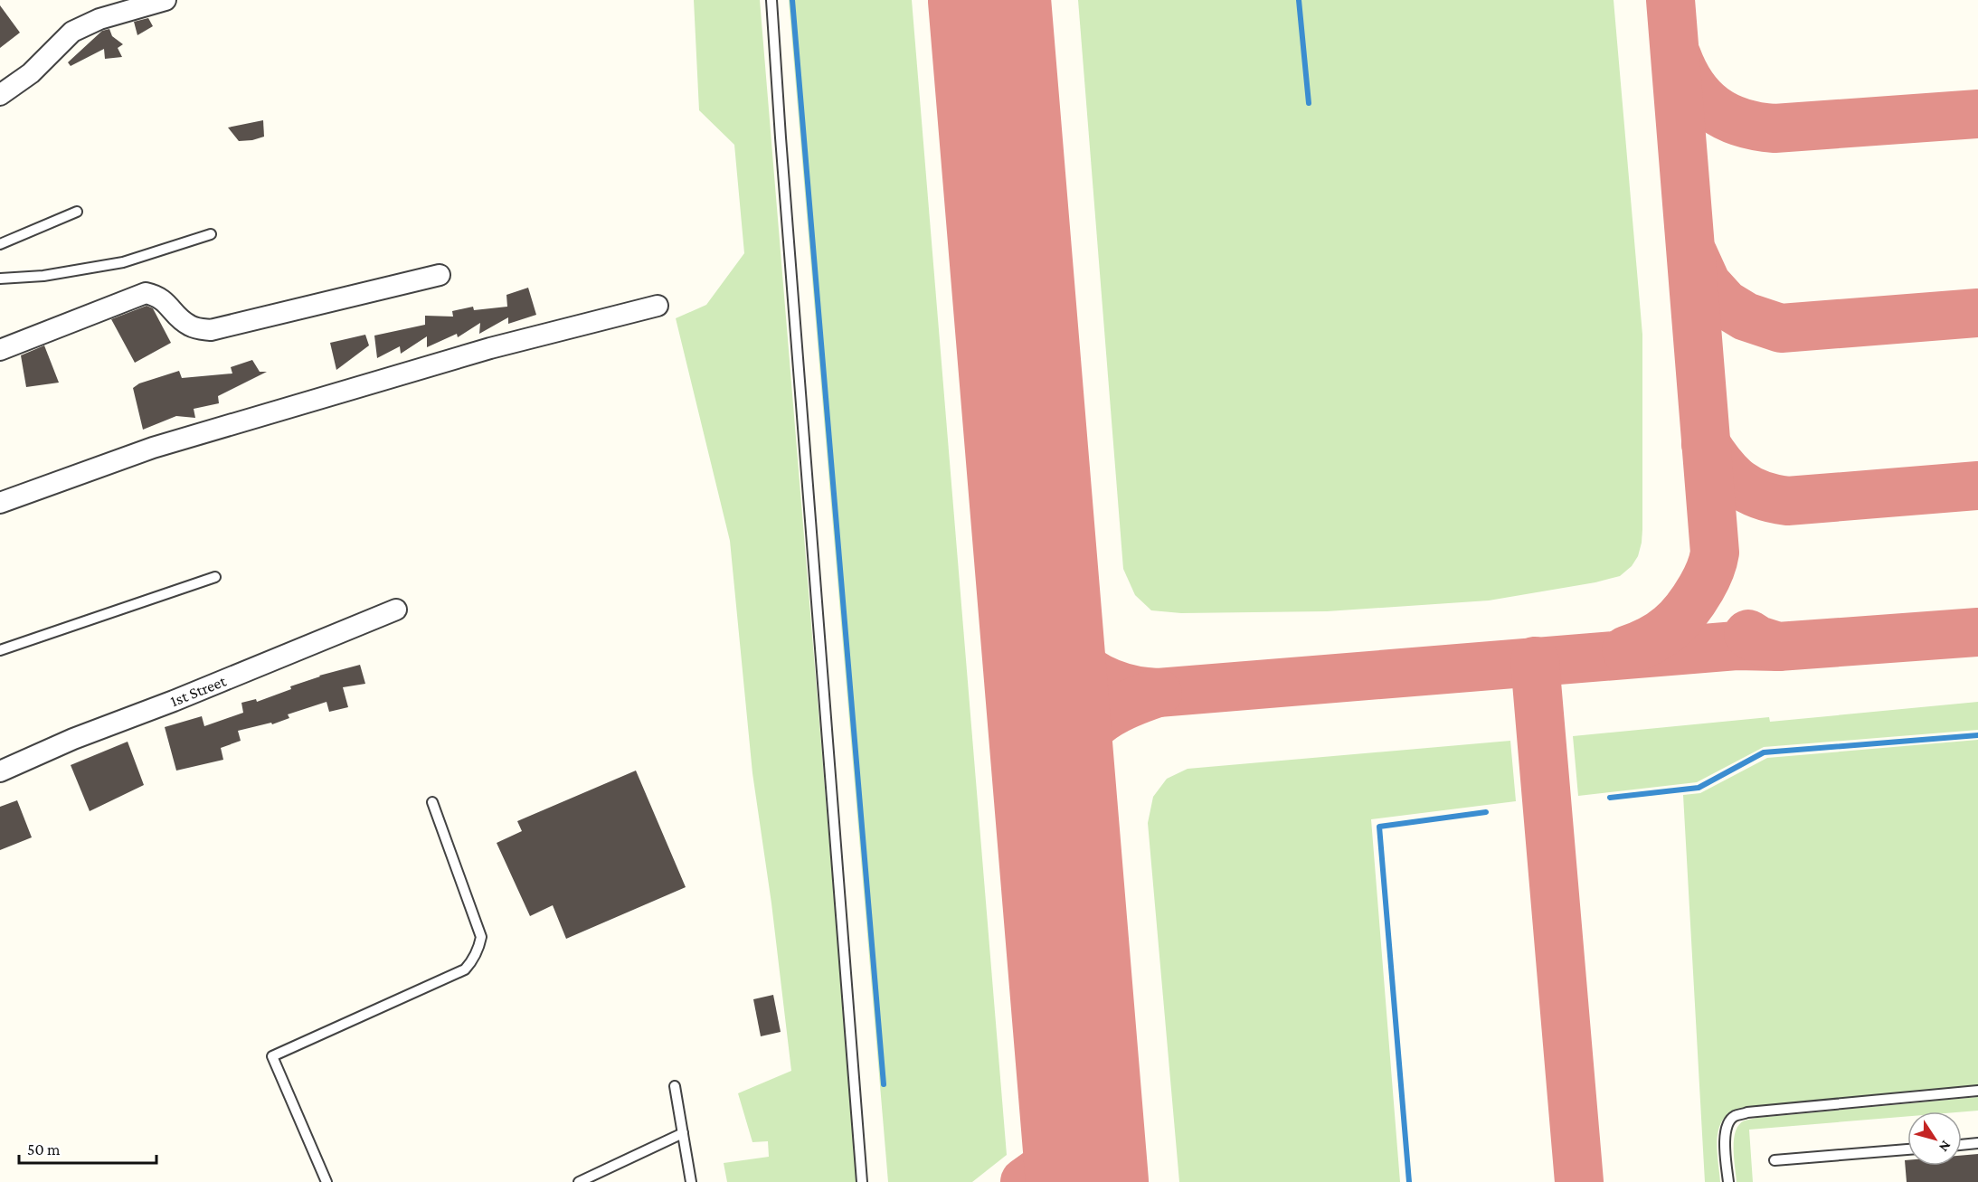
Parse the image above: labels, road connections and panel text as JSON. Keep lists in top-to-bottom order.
{
  "streets": {
    "street": ["1st Street"]
  },
  "scale_bar": "50 m",
  "north": "bottom right"
}
